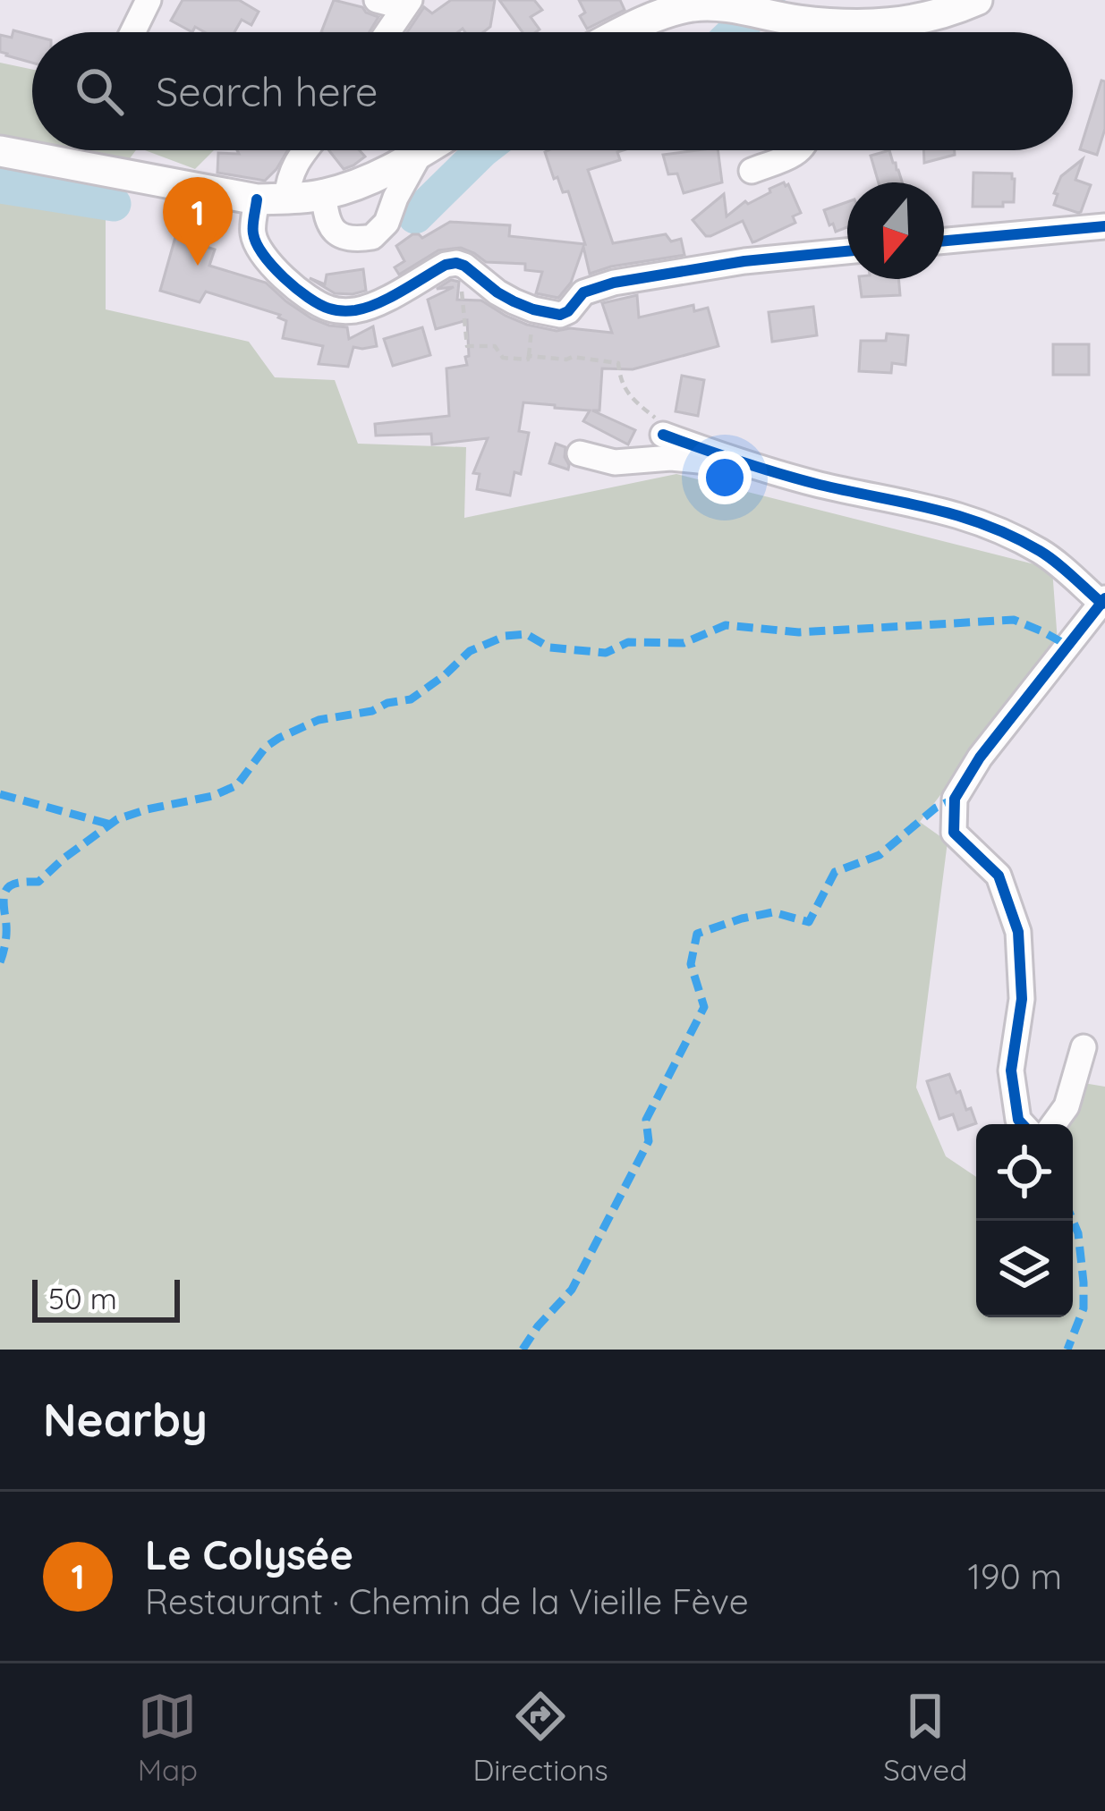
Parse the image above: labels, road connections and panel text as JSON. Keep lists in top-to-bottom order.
{
  "scale_bar": "50 m",
  "north": "bottom",
  "page": {
    "search": "Search here",
    "pins": "1",
    "scale": "50 m",
    "heading": "Nearby",
    "list": [
      {
        "mark": "1",
        "name": "Le Colysée",
        "note": "Restaurant · Chemin de la Vieille Fève",
        "value": "190 m"
      }
    ],
    "nav": ["Map", "Directions", "Saved"]
  }
}
